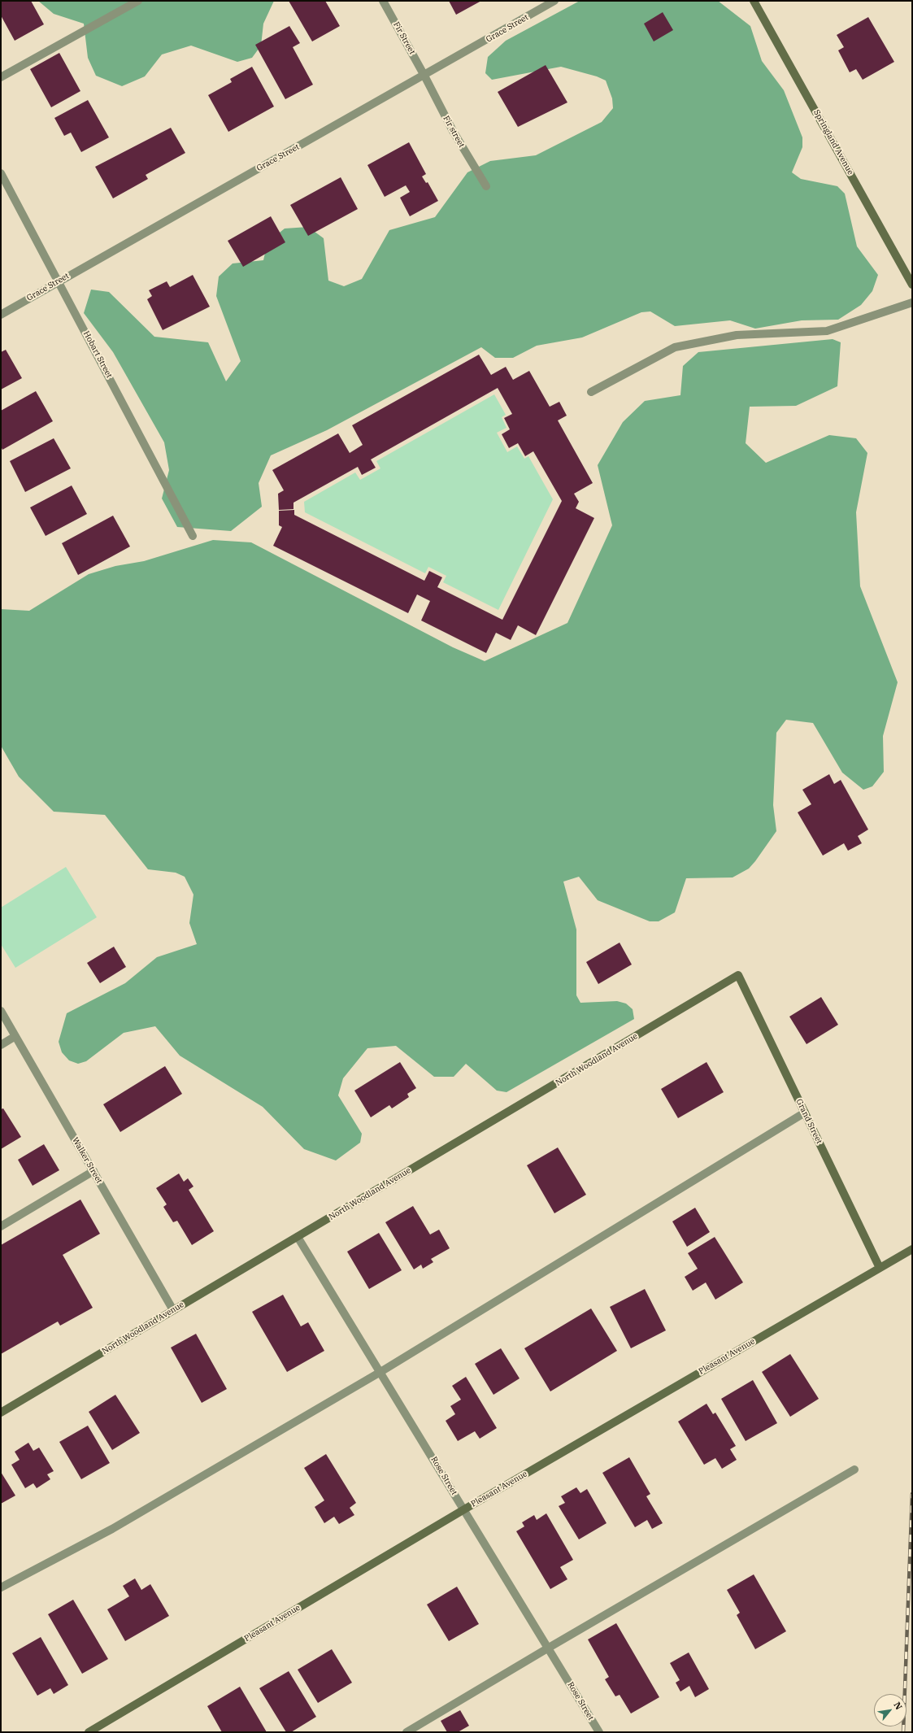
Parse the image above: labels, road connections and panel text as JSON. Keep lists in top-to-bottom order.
{
  "streets": {
    "street": [
      "Grace Street",
      "Fir Street",
      "Fir street",
      "Springland Avenue",
      "Hobart Street",
      "North Woodland Avenue",
      "Grand Street",
      "Walker Street",
      "Pleasant Avenue",
      "Rose Street"
    ]
  },
  "crossings": [
    ["Grace Street", "Fir Street"],
    ["Grace Street", "Fir street"],
    ["Grace Street", "Hobart Street"],
    ["Fir Street", "Fir street"],
    ["North Woodland Avenue", "Grand Street"],
    ["North Woodland Avenue", "Walker Street"],
    ["North Woodland Avenue", "Rose Street"],
    ["Grand Street", "Pleasant Avenue"],
    ["Pleasant Avenue", "Rose Street"]
  ],
  "north": "top right"
}
